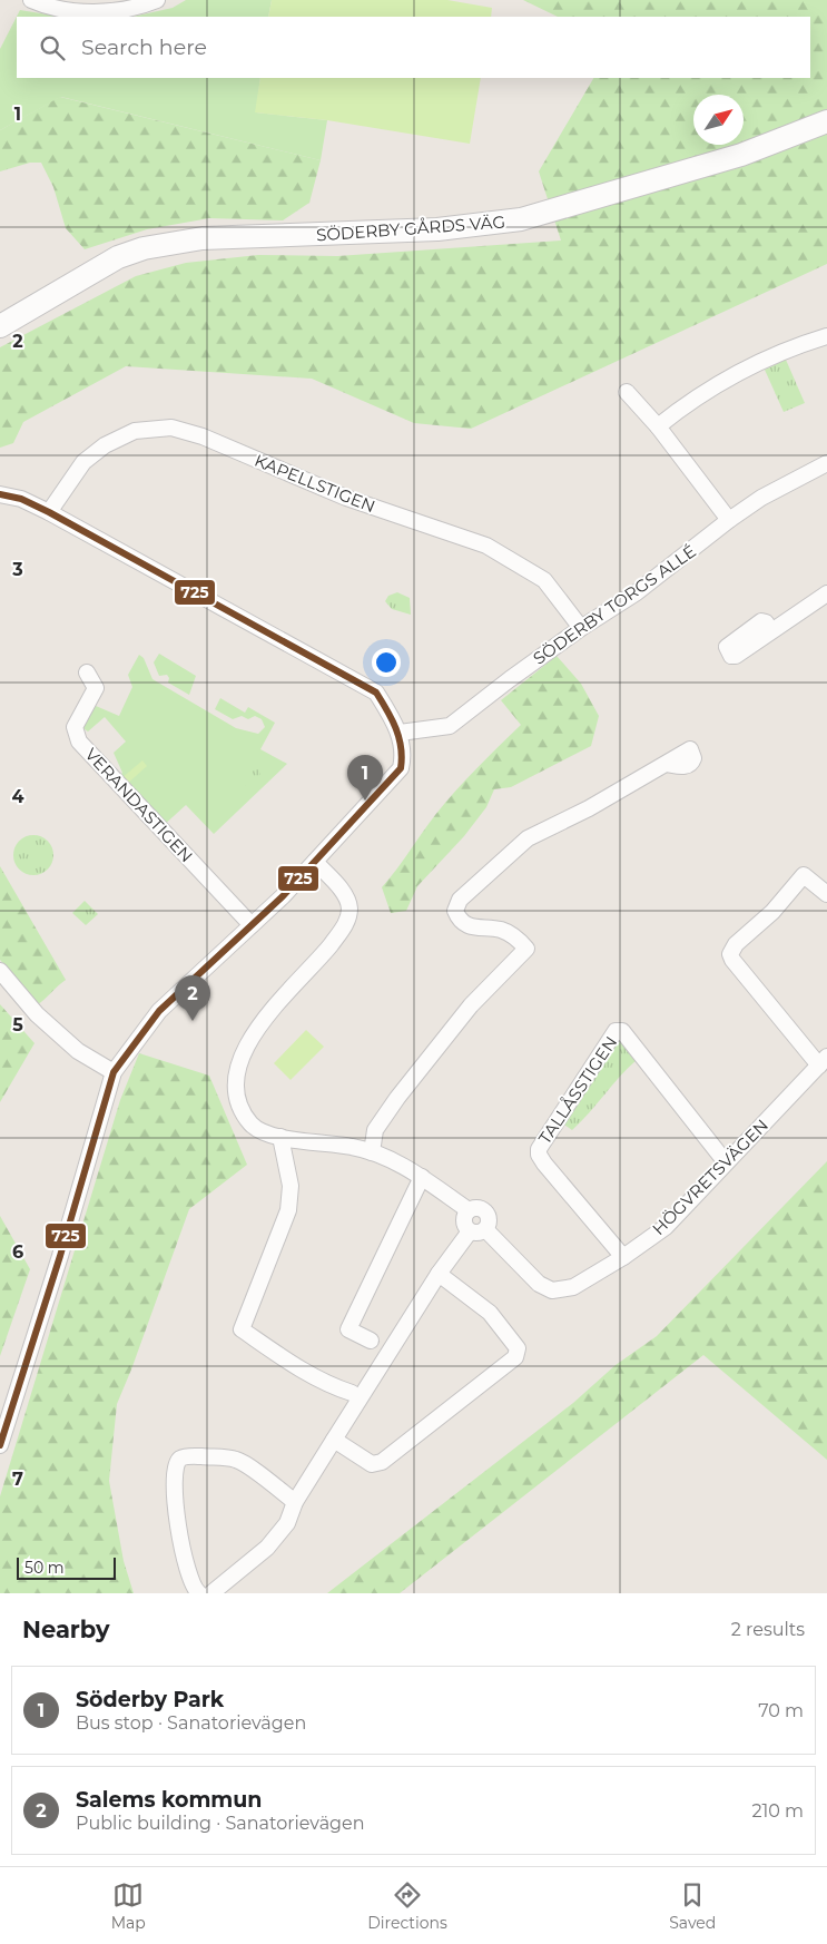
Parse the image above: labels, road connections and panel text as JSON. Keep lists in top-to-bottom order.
{
  "streets": {
    "main road": ["SÖDERBY GÅRDS VÄG"],
    "street": [
      "KAPELLSTIGEN",
      "SÖDERBY TORGS ALLÉ",
      "VERANDASTIGEN",
      "TALLÅSSTIGEN",
      "HÖGVRETSVÄGEN"
    ]
  },
  "crossings": [
    ["KAPELLSTIGEN", "SÖDERBY TORGS ALLÉ"],
    ["TALLÅSSTIGEN", "HÖGVRETSVÄGEN"]
  ],
  "lines": ["transit line 725"],
  "scale_bar": "50 m",
  "north": "top right",
  "page": {
    "search": "Search here",
    "pins": ["1", "2"],
    "scale": "50 m",
    "heading": ["Nearby", "2 results"],
    "list": [
      {
        "mark": "1",
        "name": "Söderby Park",
        "note": "Bus stop · Sanatorievägen",
        "value": "70 m"
      },
      {
        "mark": "2",
        "name": "Salems kommun",
        "note": "Public building · Sanatorievägen",
        "value": "210 m"
      }
    ],
    "nav": ["Map", "Directions", "Saved"]
  },
  "grid": {
    "rows": [
      "1",
      "2",
      "3",
      "4",
      "5",
      "6",
      "7"
    ]
  }
}
